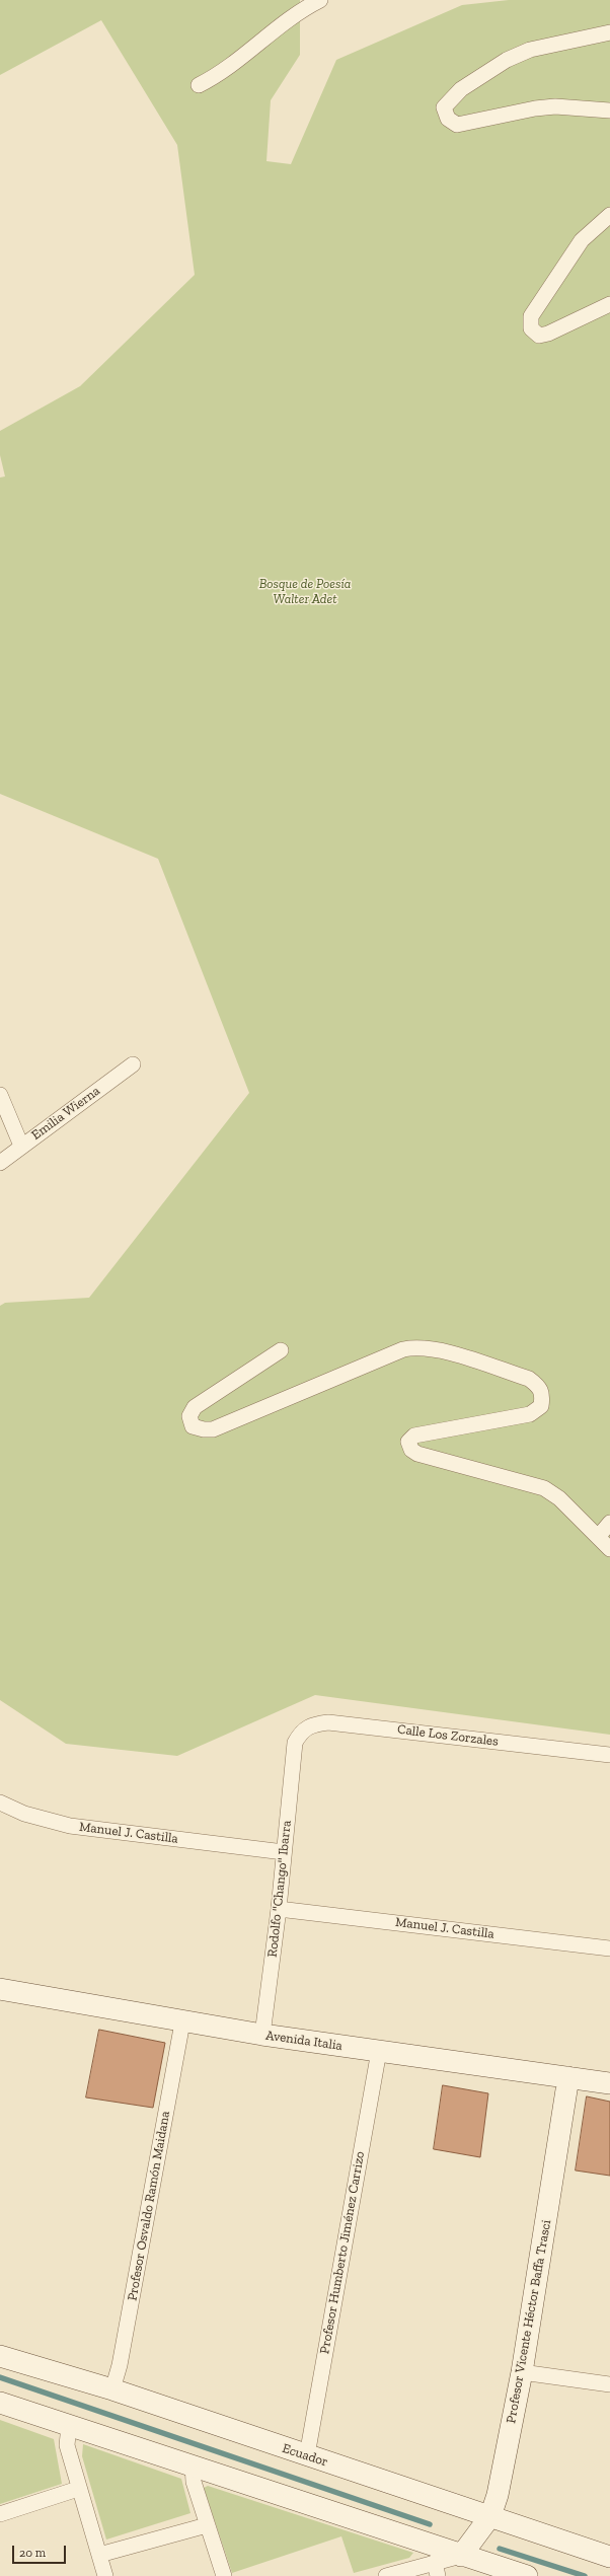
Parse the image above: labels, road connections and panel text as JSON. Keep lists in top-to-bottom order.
{
  "streets": {
    "main road": ["Avenida Italia", "Profesor Vicente Héctor Baffa Trasci", "Ecuador"],
    "street": [
      "Emilia Wierna",
      "Calle Los Zorzales",
      "Manuel J. Castilla",
      "Rodolfo \"Chango\" Ibarra",
      "Profesor Osvaldo Ramón Maidana",
      "Profesor Humberto Jiménez Carrizo"
    ]
  },
  "crossings": [
    ["Calle Los Zorzales", "Rodolfo \"Chango\" Ibarra"],
    ["Manuel J. Castilla", "Rodolfo \"Chango\" Ibarra"],
    ["Rodolfo \"Chango\" Ibarra", "Avenida Italia"],
    ["Avenida Italia", "Profesor Osvaldo Ramón Maidana"],
    ["Avenida Italia", "Profesor Humberto Jiménez Carrizo"],
    ["Avenida Italia", "Profesor Vicente Héctor Baffa Trasci"],
    ["Profesor Osvaldo Ramón Maidana", "Ecuador"],
    ["Profesor Humberto Jiménez Carrizo", "Ecuador"],
    ["Profesor Vicente Héctor Baffa Trasci", "Ecuador"]
  ],
  "parks": ["Bosque de Poesía Walter Adet"],
  "scale_bar": "20 m"
}
